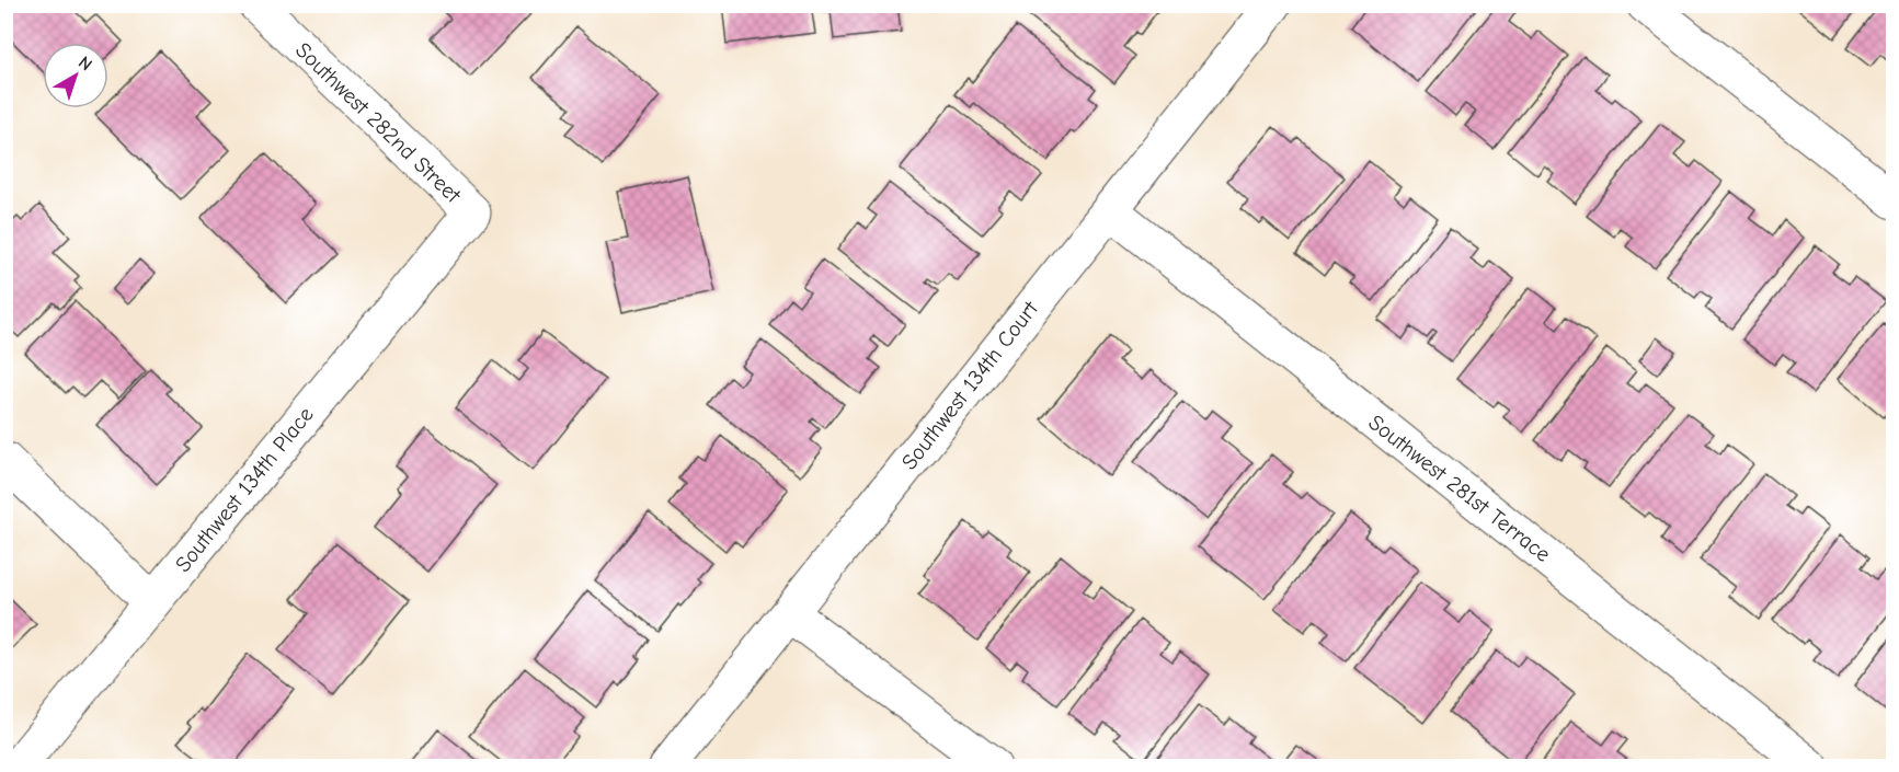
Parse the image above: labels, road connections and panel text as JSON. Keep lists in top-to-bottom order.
{
  "streets": {
    "street": [
      "Southwest 282nd Street",
      "Southwest 134th Court",
      "Southwest 281st Terrace",
      "Southwest 134th Place"
    ]
  },
  "crossings": [
    ["Southwest 282nd Street", "Southwest 134th Place"],
    ["Southwest 134th Court", "Southwest 281st Terrace"]
  ],
  "north": "top right"
}
